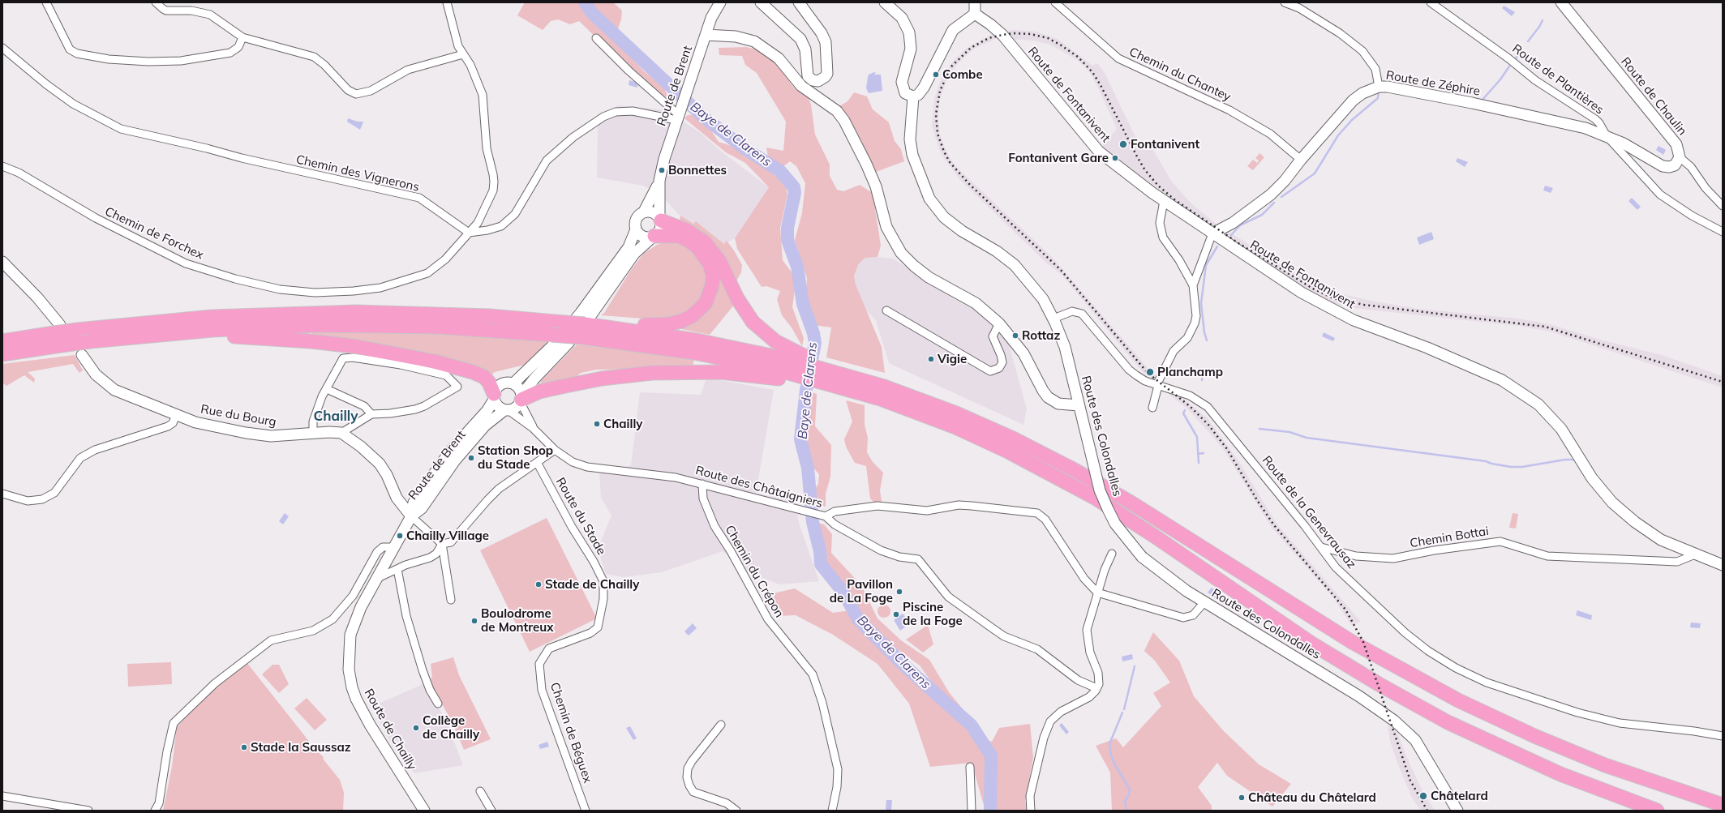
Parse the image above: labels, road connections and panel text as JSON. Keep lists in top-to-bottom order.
{
  "streets": {
    "street": [
      "Chemin du Chantey",
      "Route de Plantières",
      "Route de Zéphire",
      "Route de Brent",
      "Route de Fontanivent",
      "Route de Chaulin",
      "Chemin des Vignerons",
      "Chemin de Forchex",
      "Rue du Bourg",
      "Route des Colondalles",
      "Route des Châtaigniers",
      "Route de la Genevrausaz",
      "Route du Stade",
      "Chemin Bottai",
      "Chemin du Crépon",
      "Route de Chailly",
      "Chemin de Béguex"
    ]
  },
  "crossings": [
    ["Chemin du Chantey", "Route de Zéphire"],
    ["Route de Plantières", "Route de Zéphire"],
    ["Route de Zéphire", "Route de Fontanivent"],
    ["Route de Zéphire", "Route de Chaulin"],
    ["Route de Brent", "Route des Châtaigniers"],
    ["Route de Brent", "Route de Chailly"],
    ["Route de Fontanivent", "Chemin Bottai"],
    ["Chemin des Vignerons", "Chemin de Forchex"],
    ["Route des Colondalles", "Route de la Genevrausaz"],
    ["Route des Châtaigniers", "Chemin du Crépon"],
    ["Route de la Genevrausaz", "Chemin Bottai"],
    ["Route du Stade", "Chemin de Béguex"]
  ],
  "districts": ["Chailly"],
  "water": ["Baye de Clarens"],
  "places": [
    "Combe",
    "Fontanivent",
    "Fontanivent Gare",
    "Bonnettes",
    "Rottaz",
    "Vigie",
    "Planchamp",
    "Chailly",
    "Station Shop du Stade",
    "Chailly Village",
    "Stade de Chailly",
    "Pavillon de La Foge",
    "Piscine de la Foge",
    "Boulodrome de Montreux",
    "Collège de Chailly",
    "Stade la Saussaz",
    "Châtelard",
    "Château du Châtelard"
  ]
}
